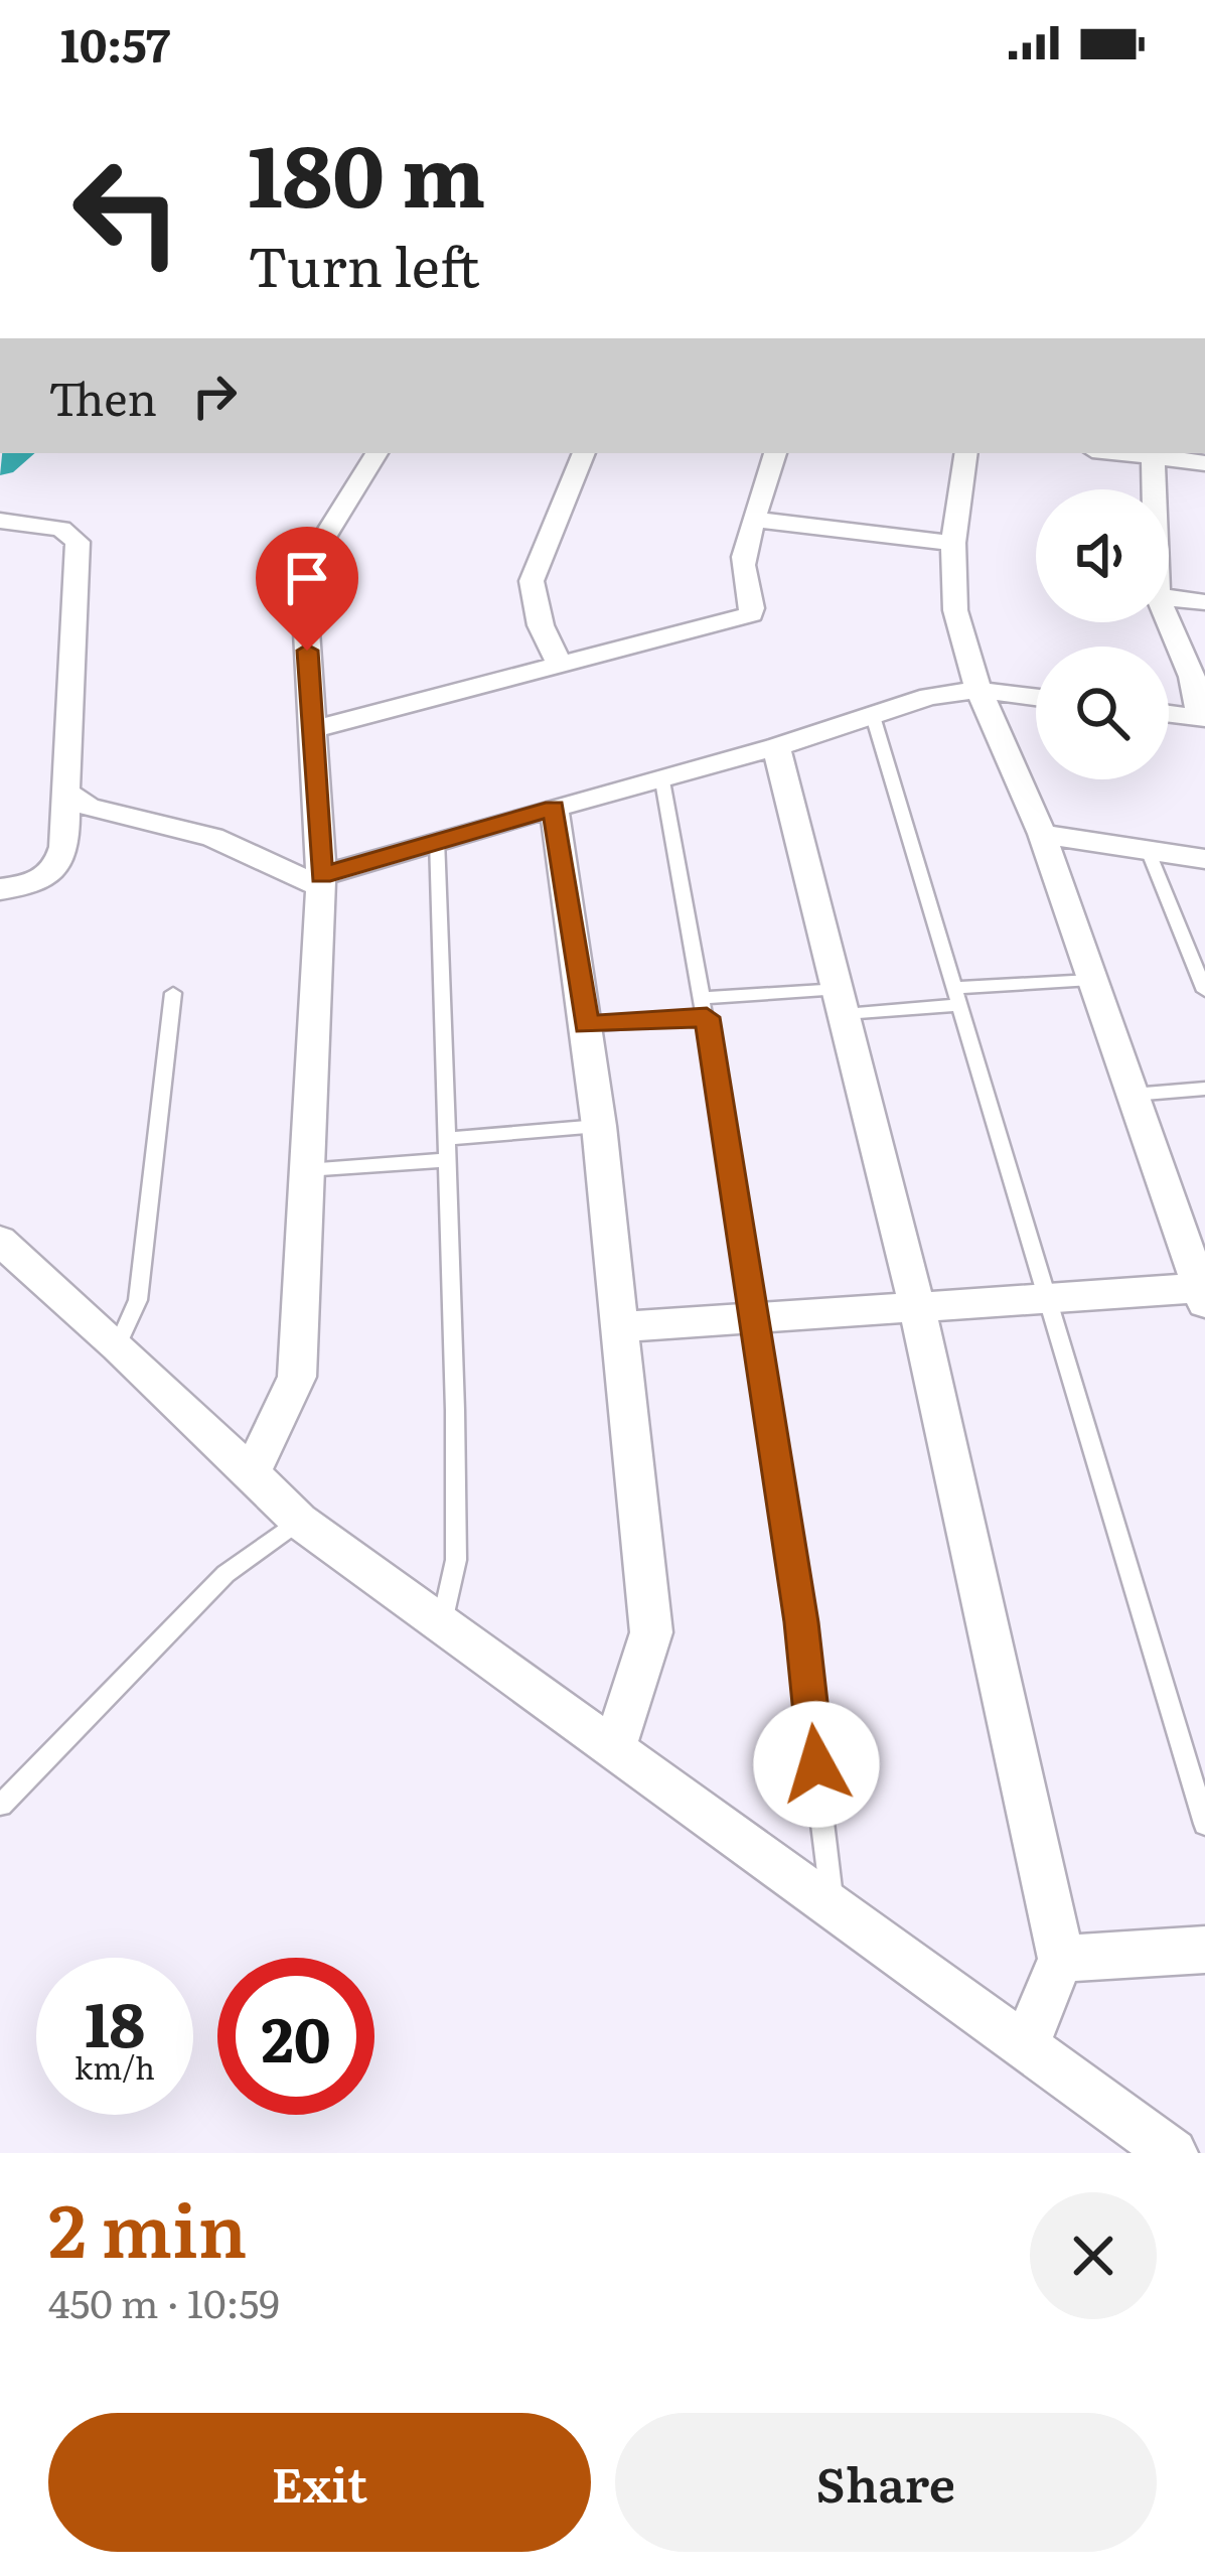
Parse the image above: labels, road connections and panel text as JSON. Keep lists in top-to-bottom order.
{
  "page": {
    "status": "10:57",
    "turn": ["180 m", "Turn left"],
    "then": "Then",
    "speed": "18 km/h",
    "limit": "20",
    "heading": ["2 min", "450 m · 10:59"],
    "buttons": ["Exit", "Share"]
  }
}
